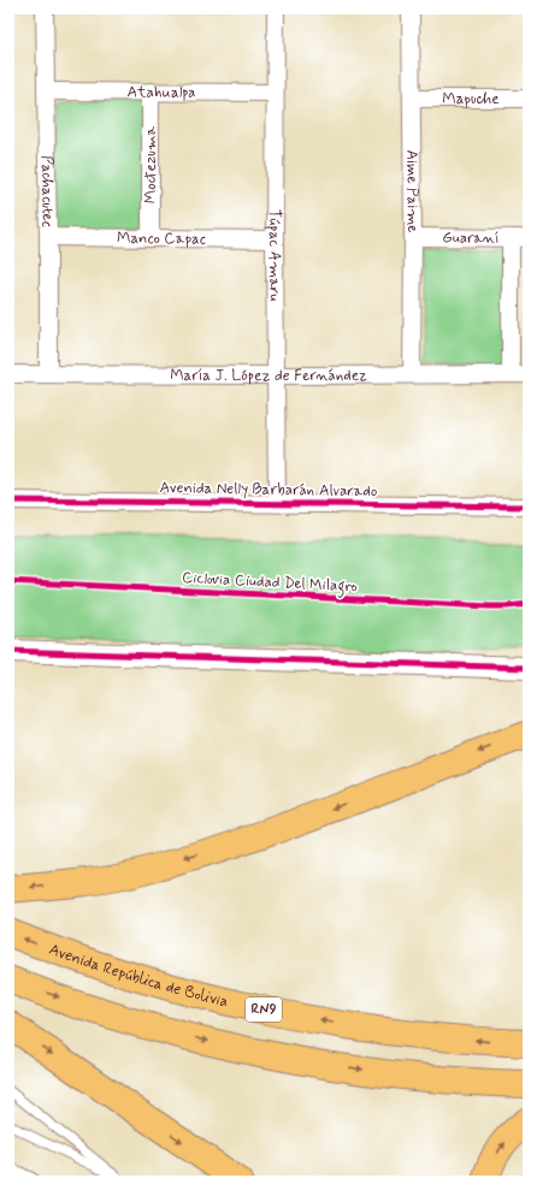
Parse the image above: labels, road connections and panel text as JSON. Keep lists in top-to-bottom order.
{
  "streets": {
    "main road": ["Avenida República de Bolivia", "RN9"],
    "street": [
      "Atahualpa",
      "Mapuche",
      "Moctezuma",
      "Pachacutec",
      "Aime Paime",
      "Manco Capac",
      "Guaraní",
      "Túpac Amaru",
      "María J. López de Fernández",
      "Avenida Nelly Barbarán Alvarado"
    ],
    "cycle path": ["Ciclovia Ciudad Del Milagro"]
  },
  "crossings": [
    ["Atahualpa", "Moctezuma"],
    ["Atahualpa", "Pachacutec"],
    ["Atahualpa", "Túpac Amaru"],
    ["Mapuche", "Aime Paime"],
    ["Moctezuma", "Manco Capac"],
    ["Pachacutec", "Manco Capac"],
    ["Pachacutec", "María J. López de Fernández"],
    ["Aime Paime", "Guaraní"],
    ["Aime Paime", "María J. López de Fernández"],
    ["Manco Capac", "Túpac Amaru"],
    ["Túpac Amaru", "María J. López de Fernández"],
    ["Túpac Amaru", "Avenida Nelly Barbarán Alvarado"]
  ]
}
